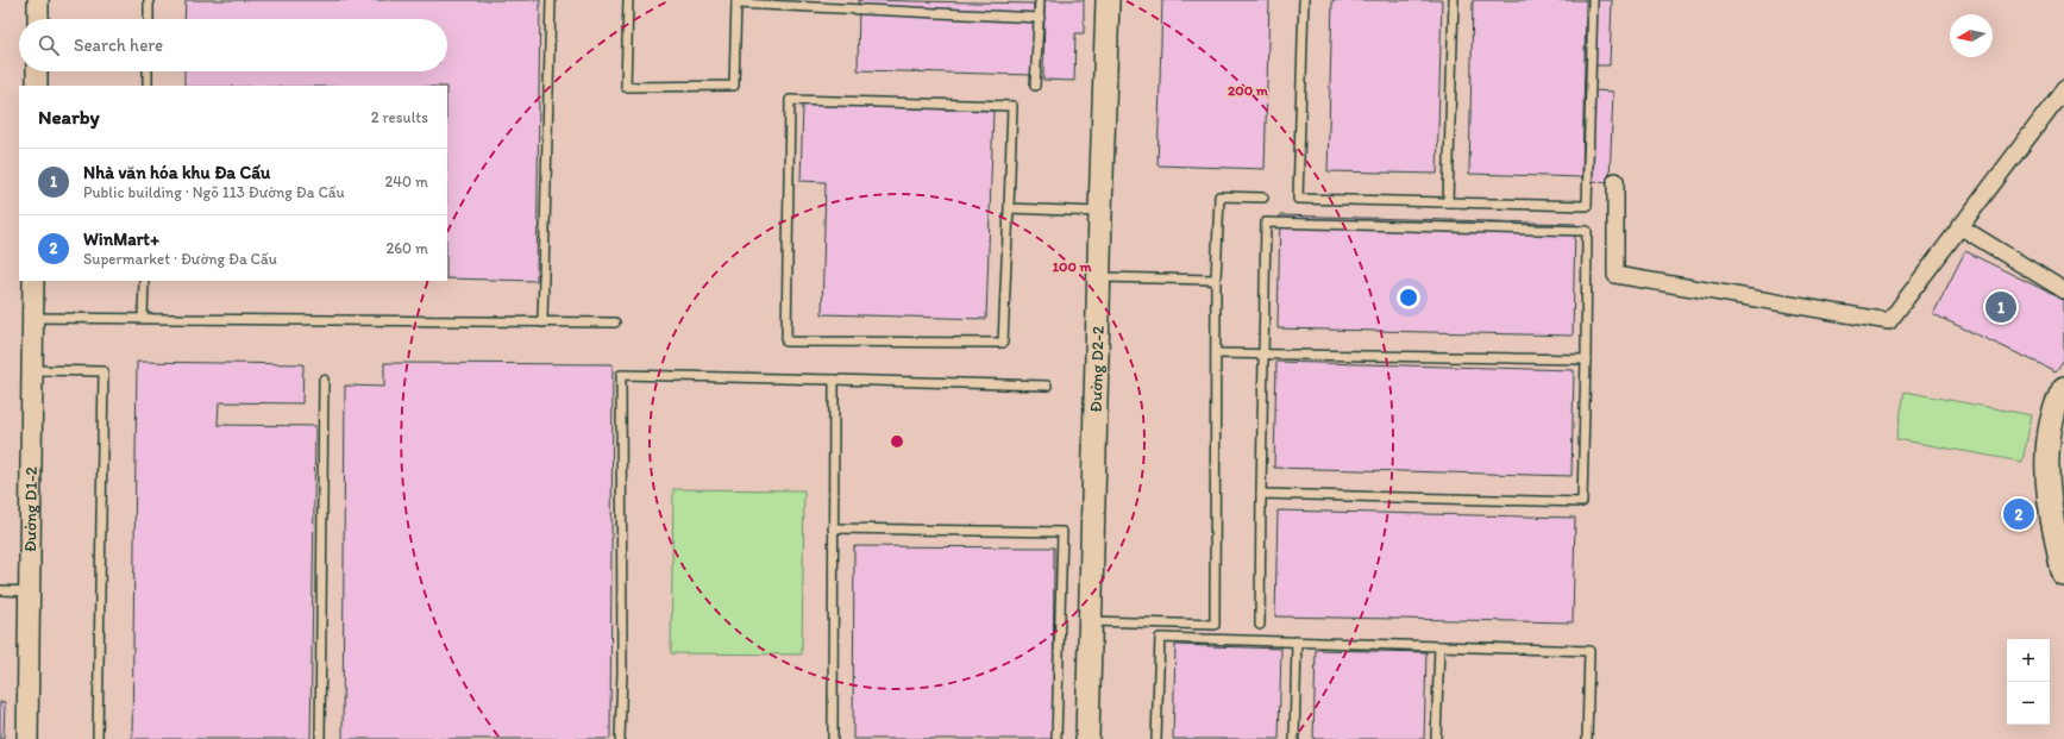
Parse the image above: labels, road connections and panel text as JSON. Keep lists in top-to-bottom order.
{
  "streets": {
    "main road": ["Đường D2-2"],
    "street": ["Đường D1-2"]
  },
  "north": "left",
  "page": {
    "search": "Search here",
    "heading": ["Nearby", "2 results"],
    "list": [
      {
        "mark": "1",
        "name": "Nhà văn hóa khu Đa Cấu",
        "note": "Public building · Ngõ 113 Đường Đa Cấu",
        "value": "240 m"
      },
      {
        "mark": "2",
        "name": "WinMart+",
        "note": "Supermarket · Đường Đa Cấu",
        "value": "260 m"
      }
    ],
    "pins": ["1", "2"],
    "map_buttons": ["+", "−"]
  },
  "rings": ["200 m", "100 m"]
}
